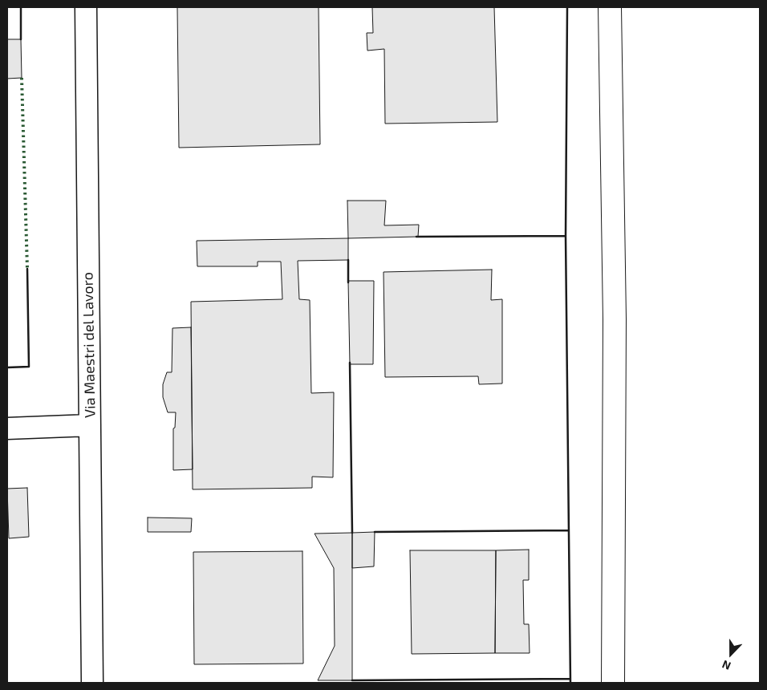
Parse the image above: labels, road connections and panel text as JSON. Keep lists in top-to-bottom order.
{
  "streets": {
    "street": ["Via Maestri del Lavoro"]
  },
  "north": "bottom"
}
